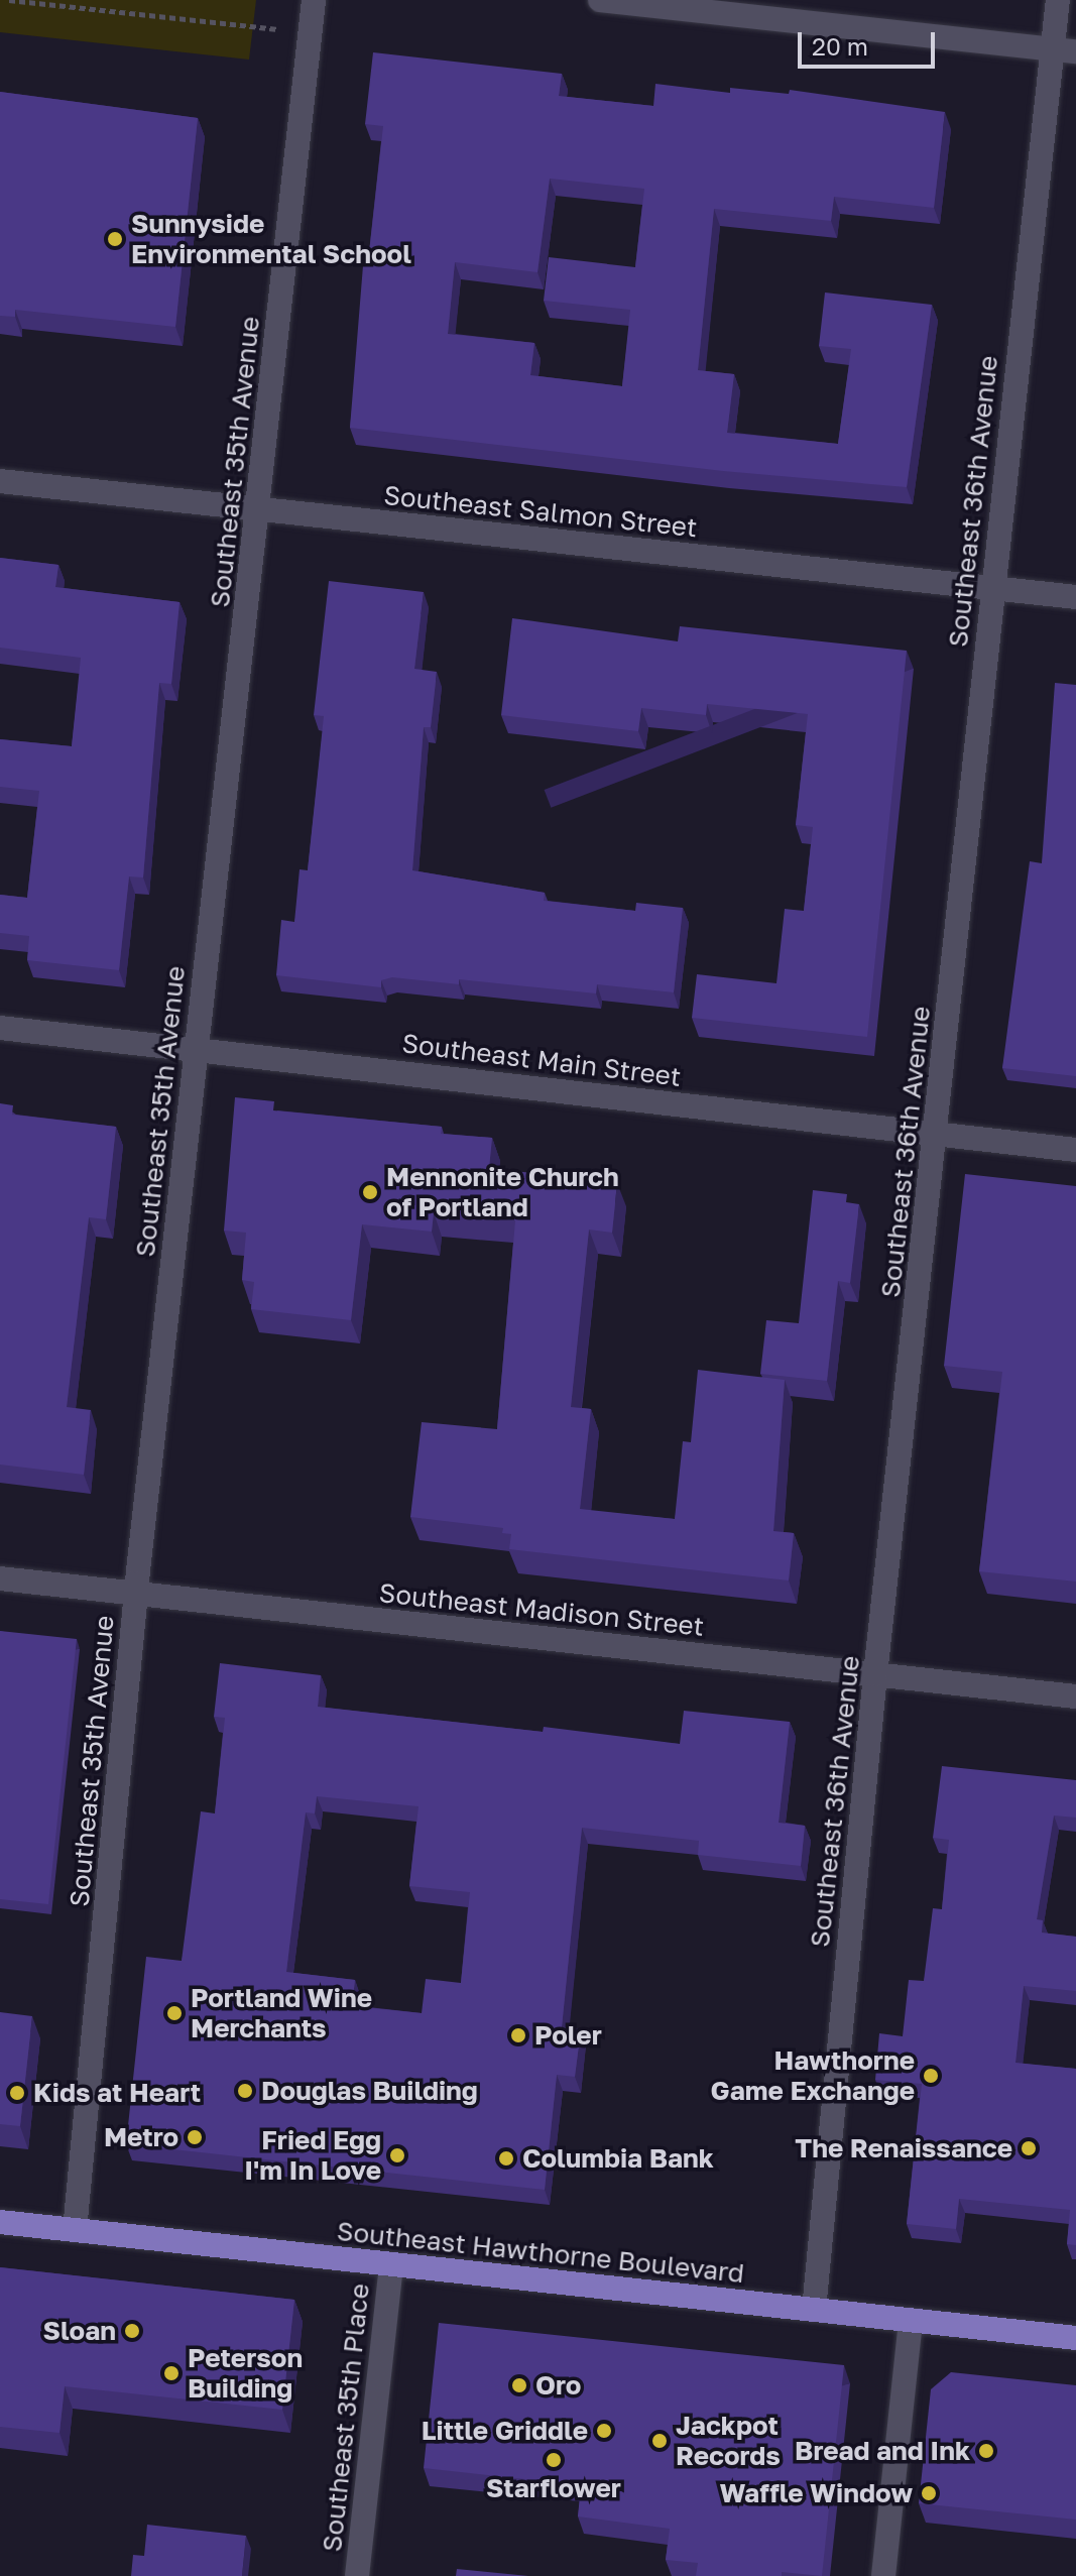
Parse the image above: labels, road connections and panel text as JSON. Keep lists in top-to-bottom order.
{
  "streets": {
    "main road": ["Southeast Hawthorne Boulevard"],
    "street": [
      "Southeast 35th Avenue",
      "Southeast 36th Avenue",
      "Southeast Salmon Street",
      "Southeast Main Street",
      "Southeast Madison Street",
      "Southeast 35th Place"
    ]
  },
  "crossings": [
    ["Southeast 35th Avenue", "Southeast Salmon Street"],
    ["Southeast 35th Avenue", "Southeast Main Street"],
    ["Southeast 35th Avenue", "Southeast Madison Street"],
    ["Southeast 35th Avenue", "Southeast Hawthorne Boulevard"],
    ["Southeast 36th Avenue", "Southeast Salmon Street"],
    ["Southeast 36th Avenue", "Southeast Main Street"],
    ["Southeast 36th Avenue", "Southeast Madison Street"],
    ["Southeast 36th Avenue", "Southeast Hawthorne Boulevard"],
    ["Southeast Hawthorne Boulevard", "Southeast 35th Place"]
  ],
  "places": [
    "Sunnyside Environmental School",
    "Mennonite Church of Portland",
    "Portland Wine Merchants",
    "Poler",
    "Hawthorne Game Exchange",
    "Douglas Building",
    "Kids at Heart",
    "Metro",
    "The Renaissance",
    "Fried Egg I'm In Love",
    "Columbia Bank",
    "Sloan",
    "Peterson Building",
    "Oro",
    "Little Griddle",
    "Jackpot Records",
    "Bread and Ink",
    "Starflower",
    "Waffle Window"
  ],
  "scale_bar": "20 m"
}
